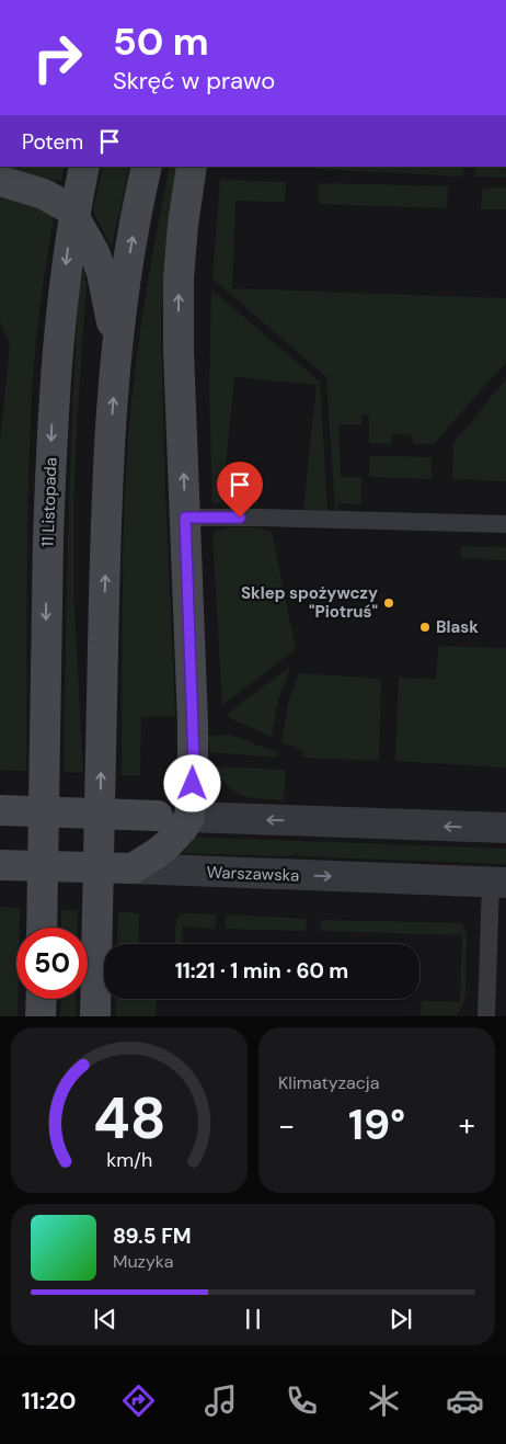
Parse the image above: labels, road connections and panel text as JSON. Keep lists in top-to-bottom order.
{
  "streets": {
    "main road": ["11 Listopada", "Warszawska"]
  },
  "one_way": ["Warszawska"],
  "places": ["Sklep spożywczy \"Piotruś\"", "Blask"],
  "page": {
    "turn": ["50 m", "Skręć w prawo"],
    "then": "Potem",
    "limit": "50",
    "trip": "11:21 · 1 min · 60 m",
    "tile": "Klimatyzacja",
    "heat": ["−", "19°", "+"],
    "song": ["89.5 FM", "Muzyka"],
    "tabs": "11:20",
    "gauge": ["48", "km/h"]
  }
}
